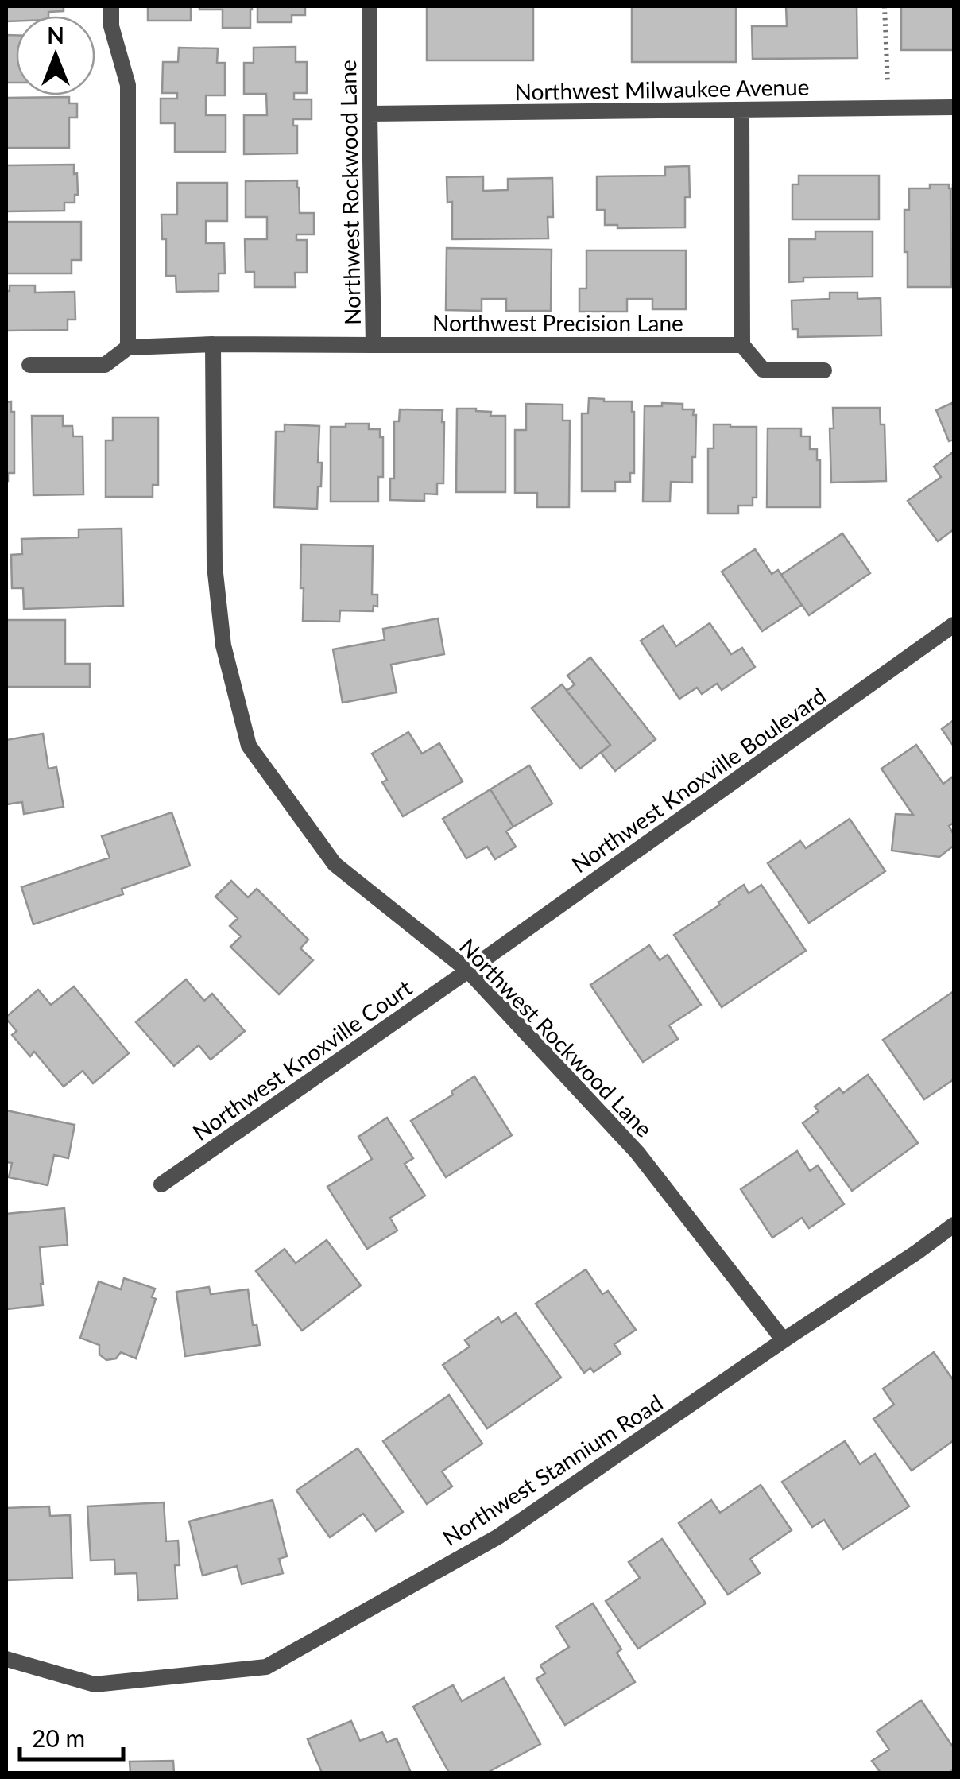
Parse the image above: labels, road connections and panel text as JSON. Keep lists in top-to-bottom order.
{
  "streets": {
    "street": [
      "Northwest Milwaukee Avenue",
      "Northwest Rockwood Lane",
      "Northwest Precision Lane",
      "Northwest Knoxville Boulevard",
      "Northwest Knoxville Court",
      "Northwest Stannium Road"
    ]
  },
  "crossings": [
    ["Northwest Milwaukee Avenue", "Northwest Rockwood Lane"],
    ["Northwest Rockwood Lane", "Northwest Precision Lane"],
    ["Northwest Rockwood Lane", "Northwest Knoxville Boulevard"],
    ["Northwest Rockwood Lane", "Northwest Knoxville Court"],
    ["Northwest Rockwood Lane", "Northwest Stannium Road"],
    ["Northwest Knoxville Boulevard", "Northwest Knoxville Court"]
  ],
  "scale_bar": "20 m",
  "north": "top"
}
